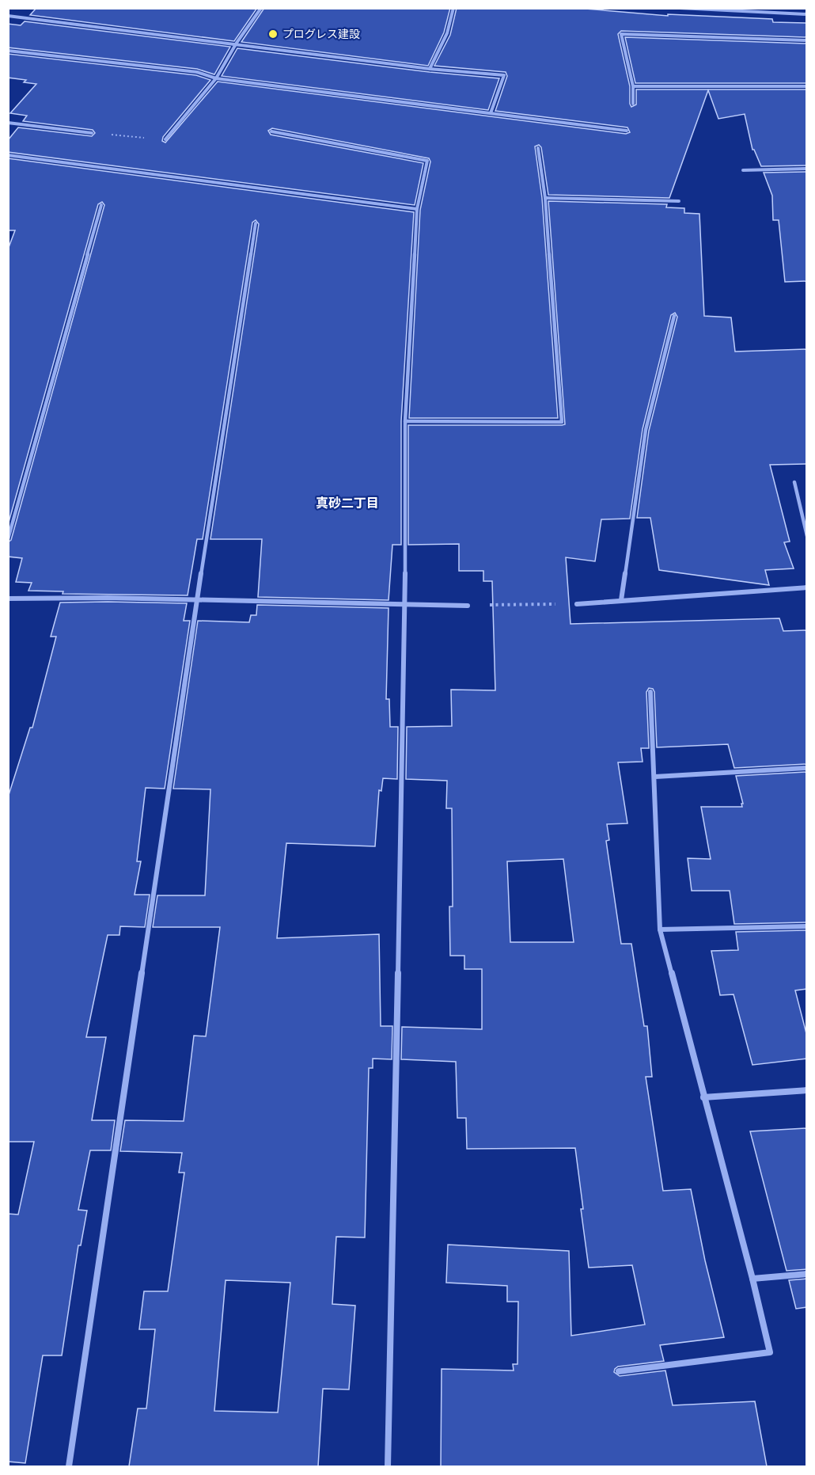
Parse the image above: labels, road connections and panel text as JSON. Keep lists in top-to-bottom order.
{
  "districts": ["真砂二丁目"],
  "places": ["プログレス建設"]
}
